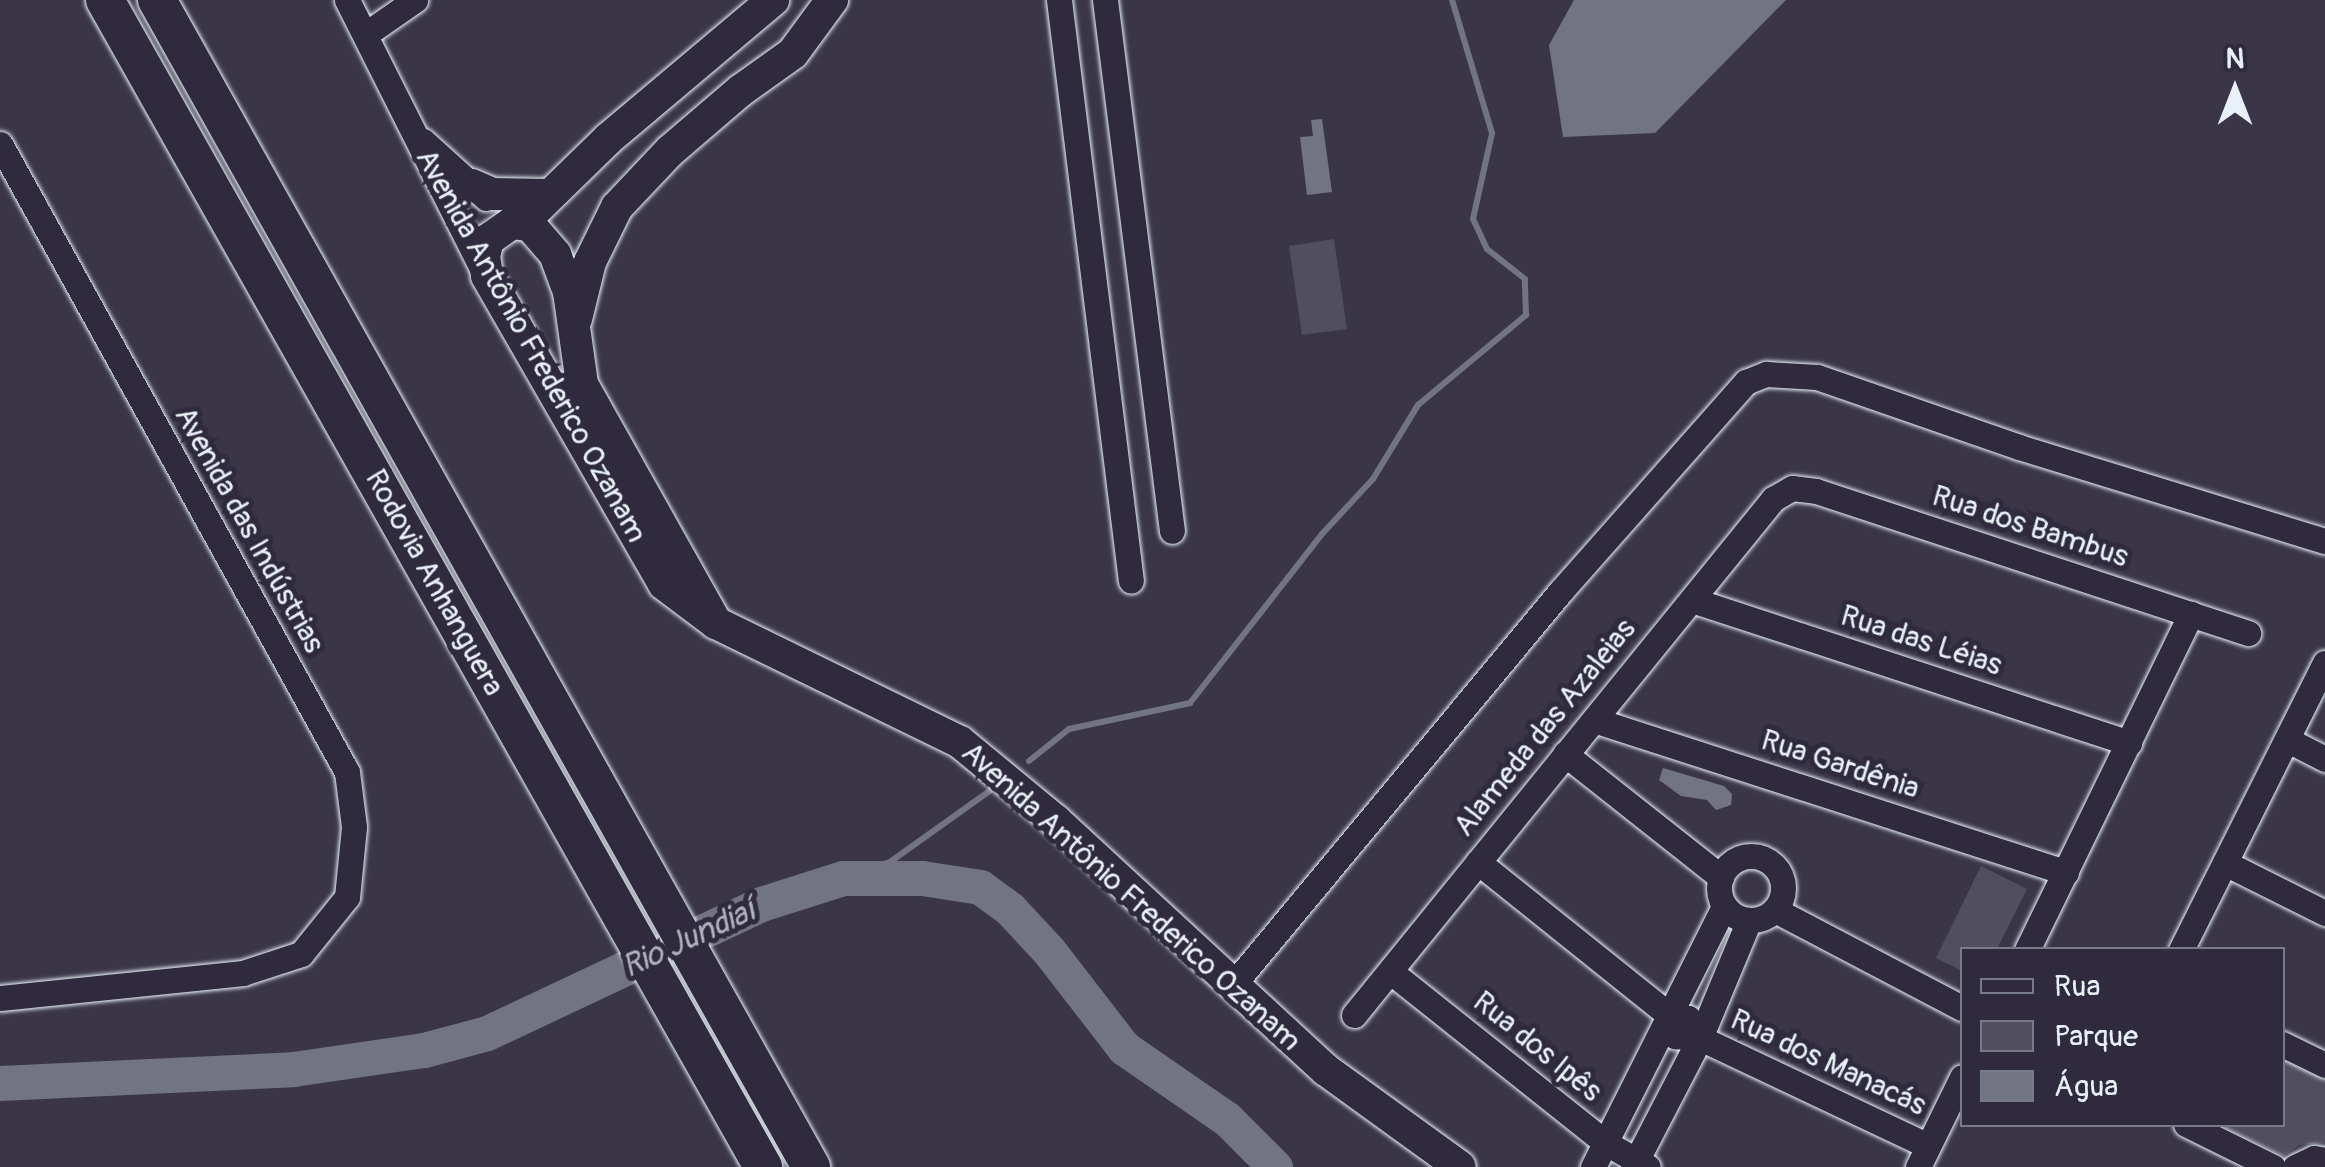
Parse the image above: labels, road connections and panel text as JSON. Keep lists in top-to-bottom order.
{
  "streets": {
    "highway": ["Rodovia Anhanguera"],
    "main road": ["Avenida Antônio Frederico Ozanam"],
    "street": [
      "Rua dos Bambus",
      "Avenida das Indústrias",
      "Rua das Léias",
      "Alameda das Azaleias",
      "Rua Gardênia",
      "Rua dos Ipês",
      "Rua dos Manacás"
    ]
  },
  "crossings": [
    ["Rua dos Bambus", "Alameda das Azaleias"],
    ["Rua das Léias", "Alameda das Azaleias"],
    ["Alameda das Azaleias", "Rua Gardênia"],
    ["Alameda das Azaleias", "Rua dos Ipês"],
    ["Alameda das Azaleias", "Rua dos Manacás"]
  ],
  "water": ["Rio Jundiaí"],
  "legend": ["Rua", "Parque", "Água"],
  "north": "top"
}
